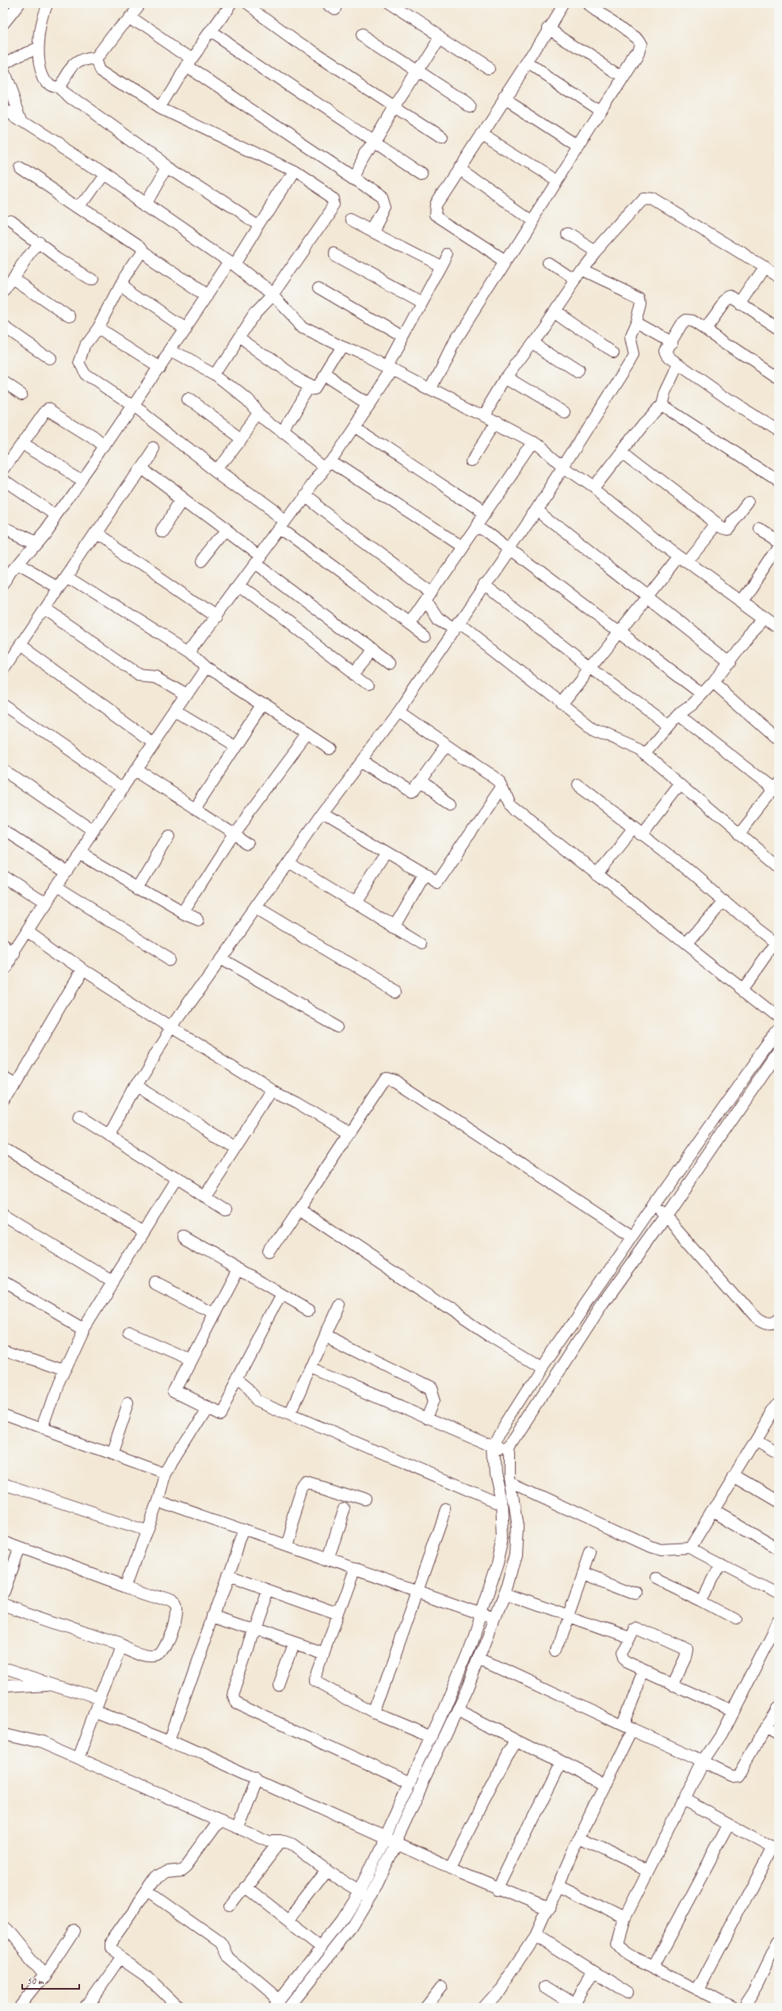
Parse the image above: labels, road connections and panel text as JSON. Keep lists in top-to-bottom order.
{
  "scale_bar": "50 m"
}
